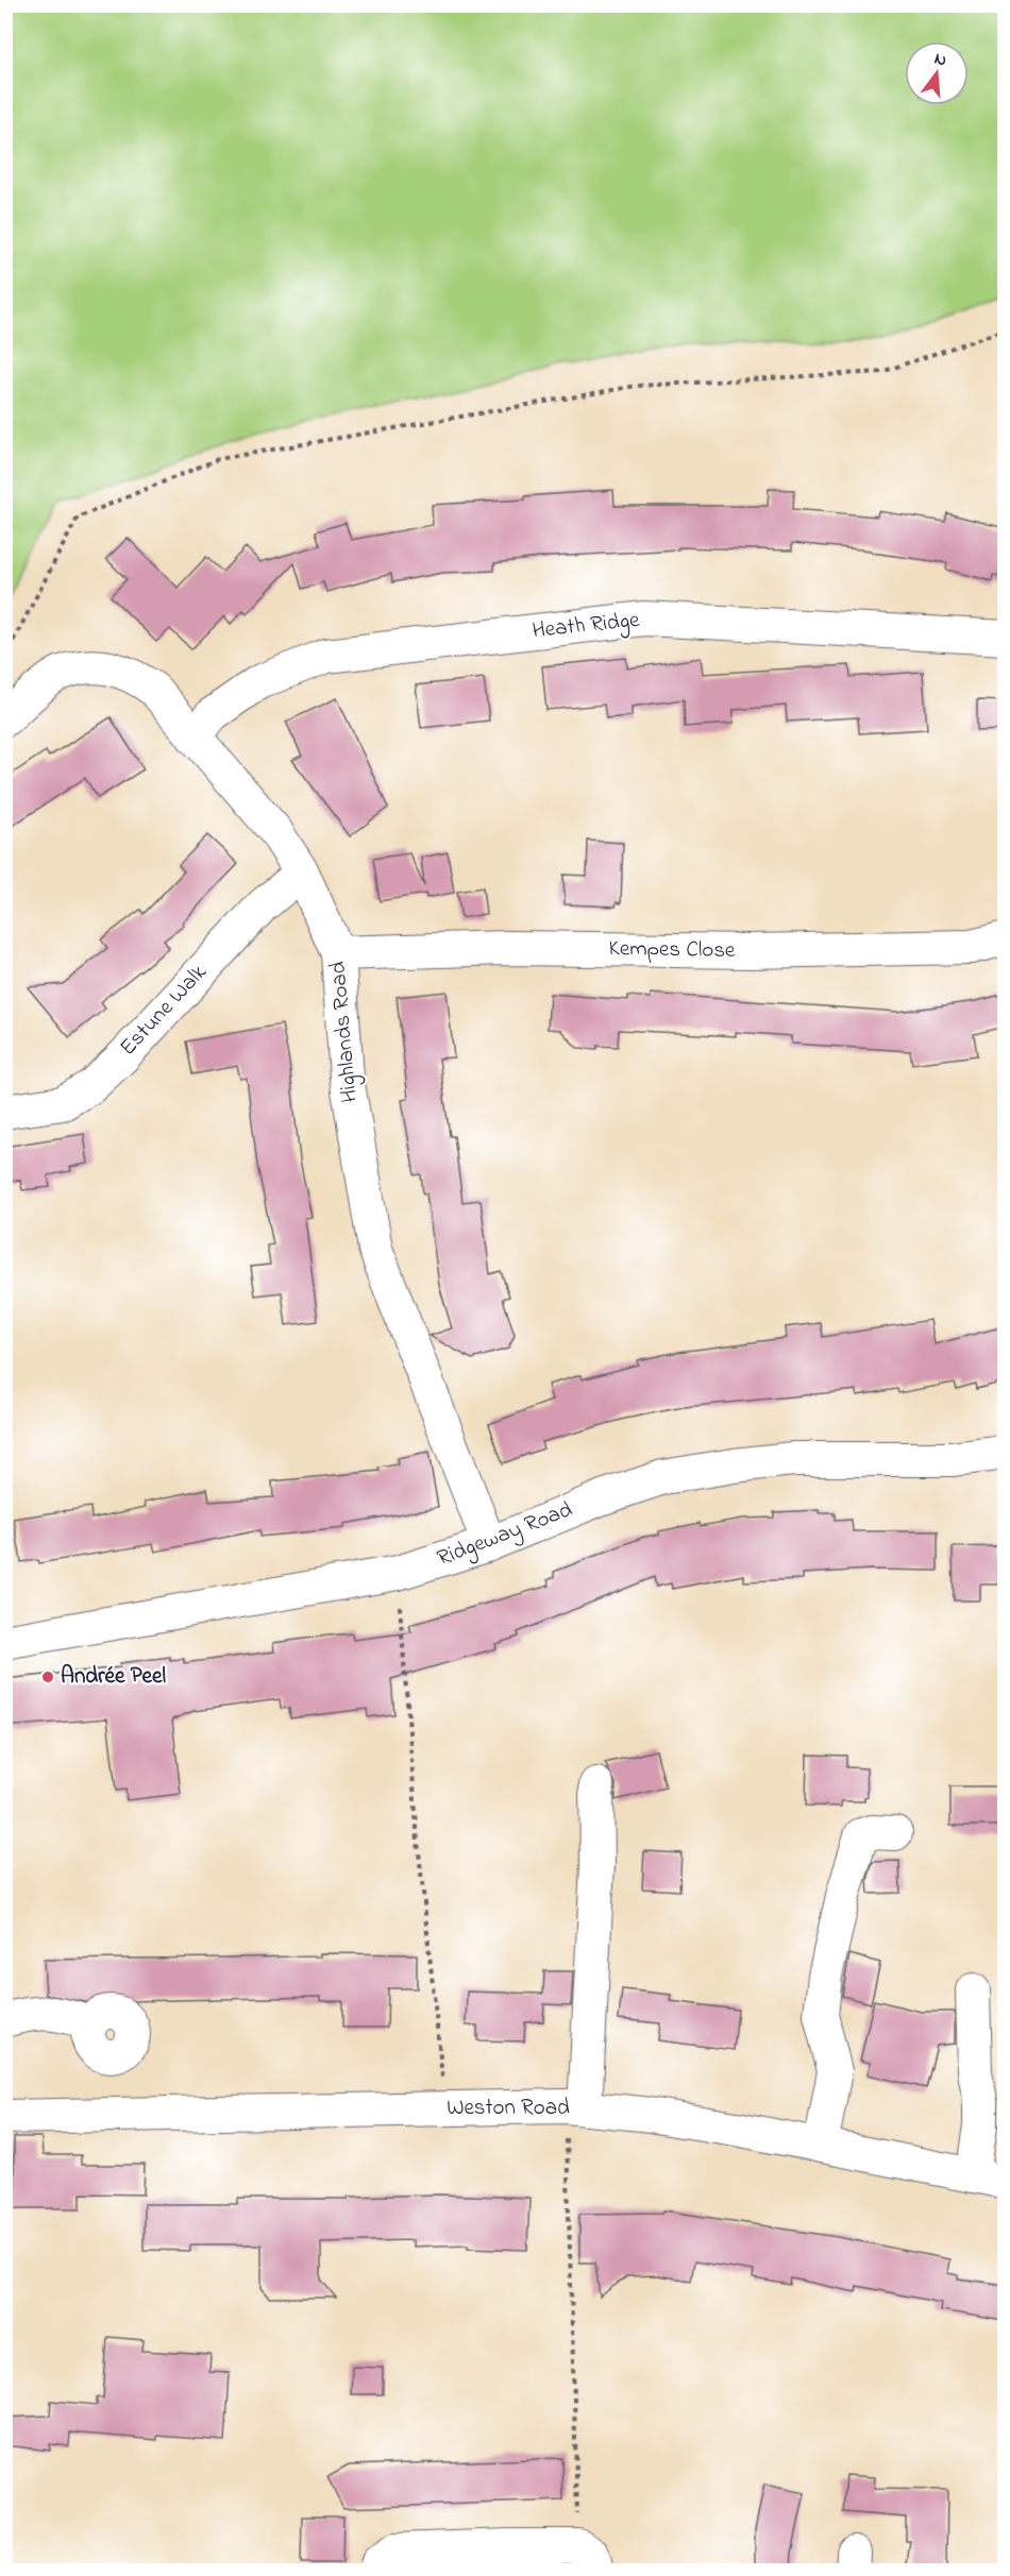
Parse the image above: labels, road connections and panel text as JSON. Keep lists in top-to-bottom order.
{
  "streets": {
    "street": [
      "Heath Ridge",
      "Kempes Close",
      "Estune Walk",
      "Highlands Road",
      "Ridgeway Road",
      "Weston Road"
    ]
  },
  "crossings": [
    ["Heath Ridge", "Highlands Road"],
    ["Kempes Close", "Highlands Road"],
    ["Estune Walk", "Highlands Road"],
    ["Highlands Road", "Ridgeway Road"]
  ],
  "places": ["Andrée Peel"],
  "north": "top"
}
